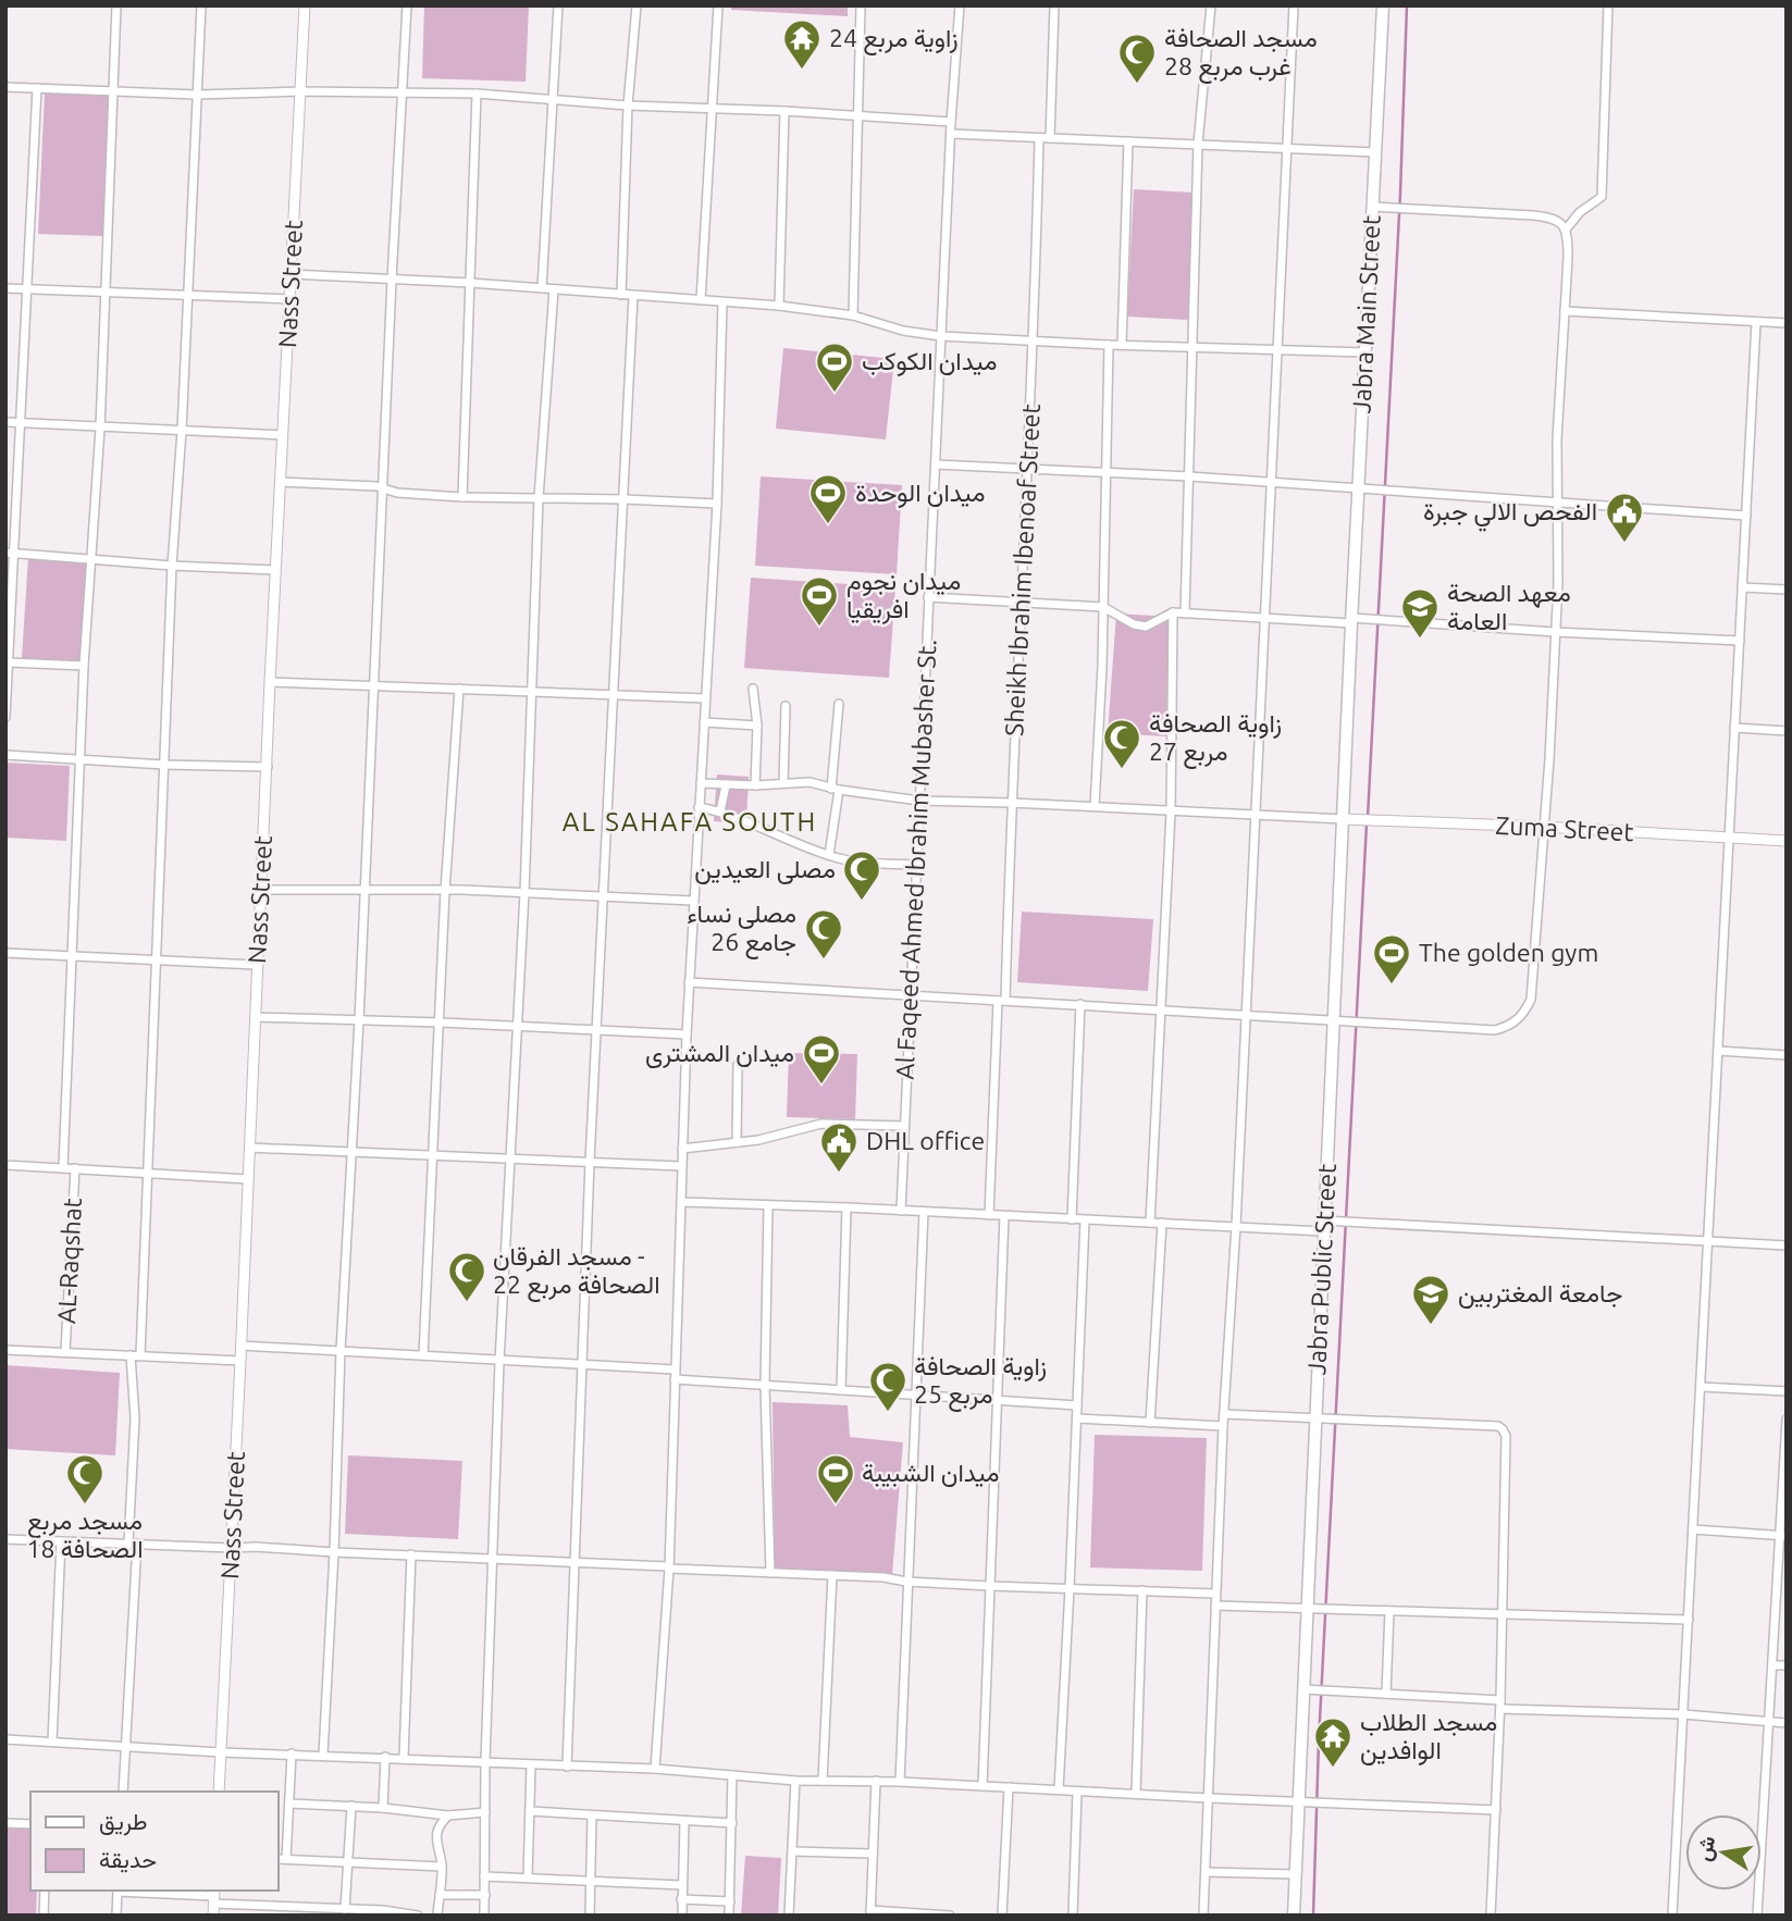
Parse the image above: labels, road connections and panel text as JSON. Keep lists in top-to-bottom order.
{
  "streets": {
    "main road": ["Jabra Main Street", "Jabra Public Street"],
    "street": [
      "Nass Street",
      "Sheikh Ibrahim Ibenoaf Street",
      "Zuma Street",
      "Al Faqeed Ahmed Ibrahim Mubasher St.",
      "AL-Raqshat"
    ]
  },
  "crossings": [
    ["Jabra Main Street", "Jabra Public Street"],
    ["Zuma Street", "Jabra Public Street"]
  ],
  "districts": ["AL SAHAFA SOUTH"],
  "places": {
    "temple": ["زاوية مربع 24", "مسجد الطلاب الوافدين"],
    "mosque": [
      "مسجد الصحافة غرب مربع 28",
      "زاوية الصحافة مربع 27",
      "مصلى العيدين",
      "مصلى نساء جامع 26",
      "مسجد الفرقان - الصحافة مربع 22",
      "زاوية الصحافة مربع 25",
      "مسجد مربع 18 الصحافة"
    ],
    "sports": [
      "ميدان الكوكب",
      "ميدان الوحدة",
      "ميدان نجوم افريقيا",
      "The golden gym",
      "ميدان المشترى",
      "ميدان الشبيبة"
    ],
    "public building": ["الفحص الالي جبرة", "DHL office"],
    "school or university": ["معهد الصحة العامة", "جامعة المغتربين"]
  },
  "legend": ["طريق", "حديقة"],
  "north": "left"
}
